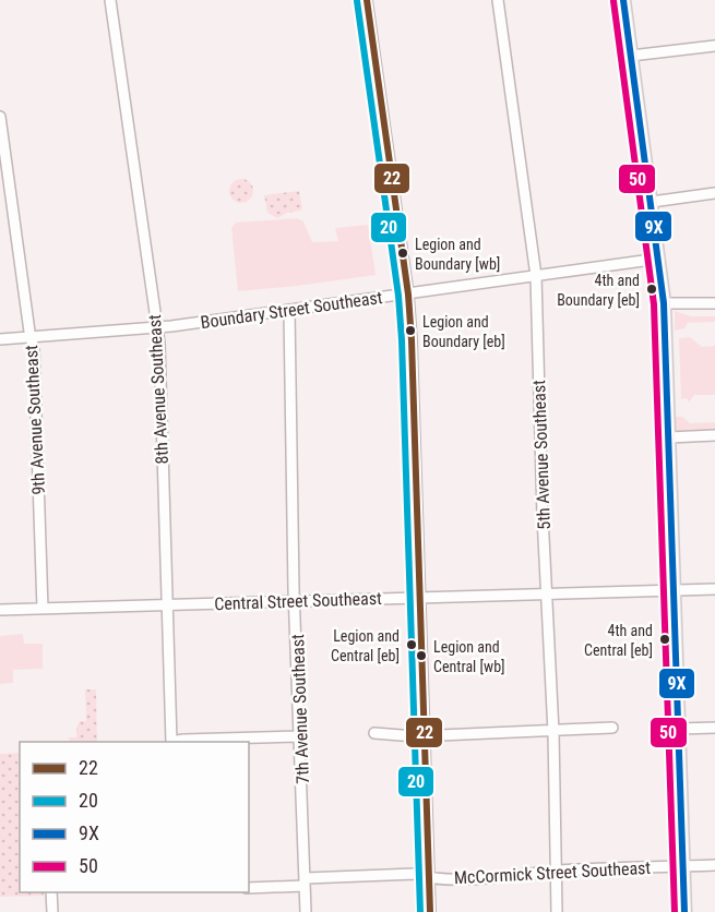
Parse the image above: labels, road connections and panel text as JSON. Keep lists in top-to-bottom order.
{
  "streets": {
    "street": [
      "Boundary Street Southeast",
      "8th Avenue Southeast",
      "9th Avenue Southeast",
      "5th Avenue Southeast",
      "Central Street Southeast",
      "7th Avenue Southeast",
      "McCormick Street Southeast"
    ]
  },
  "crossings": [
    ["Boundary Street Southeast", "8th Avenue Southeast"],
    ["Boundary Street Southeast", "9th Avenue Southeast"],
    ["Boundary Street Southeast", "5th Avenue Southeast"],
    ["Boundary Street Southeast", "7th Avenue Southeast"],
    ["8th Avenue Southeast", "Central Street Southeast"],
    ["8th Avenue Southeast", "7th Avenue Southeast"],
    ["9th Avenue Southeast", "Central Street Southeast"],
    ["5th Avenue Southeast", "Central Street Southeast"],
    ["5th Avenue Southeast", "McCormick Street Southeast"],
    ["Central Street Southeast", "7th Avenue Southeast"],
    ["7th Avenue Southeast", "McCormick Street Southeast"]
  ],
  "places": [
    "Legion and Boundary [wb]",
    "4th and Boundary [eb]",
    "Legion and Boundary [eb]",
    "4th and Central [eb]",
    "Legion and Central [eb]",
    "Legion and Central [wb]"
  ],
  "lines": [
    "transit line 22",
    "transit line 9X",
    "transit line 20",
    "transit line 50"
  ],
  "legend": [
    "22",
    "20",
    "9X",
    "50"
  ]
}
